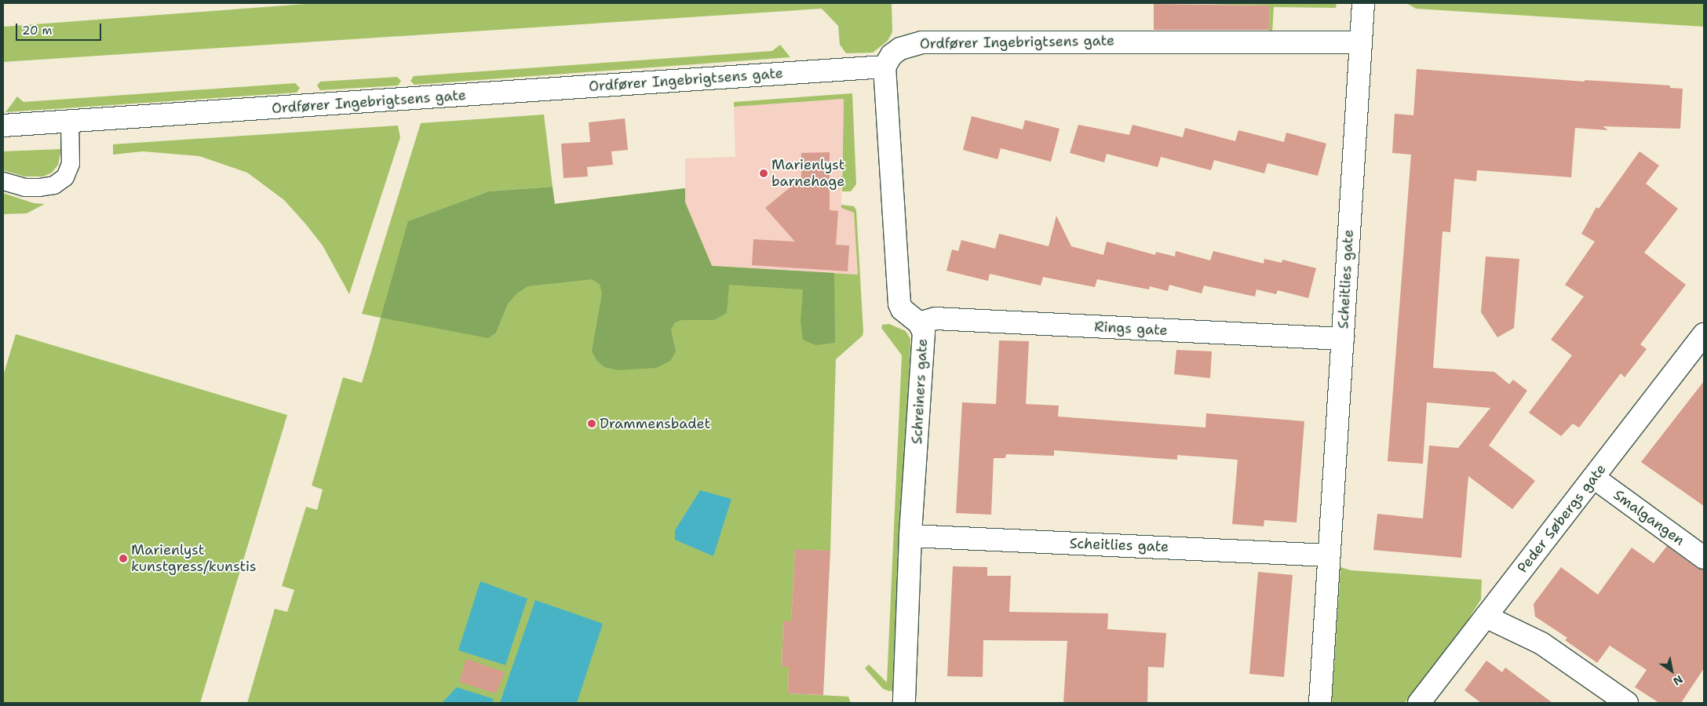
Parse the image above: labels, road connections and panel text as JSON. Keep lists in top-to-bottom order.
{
  "streets": {
    "street": [
      "Ordfører Ingebrigtsens gate",
      "Scheitlies gate",
      "Rings gate",
      "Schreiners gate",
      "Smalgangen",
      "Peder Søbergs gate"
    ]
  },
  "crossings": [
    ["Ordfører Ingebrigtsens gate", "Scheitlies gate"],
    ["Ordfører Ingebrigtsens gate", "Schreiners gate"],
    ["Scheitlies gate", "Rings gate"],
    ["Scheitlies gate", "Schreiners gate"],
    ["Rings gate", "Schreiners gate"],
    ["Smalgangen", "Peder Søbergs gate"]
  ],
  "places": ["Marienlyst barnehage", "Drammensbadet", "Marienlyst kunstgress/kunstis"],
  "scale_bar": "20 m",
  "north": "bottom right"
}
